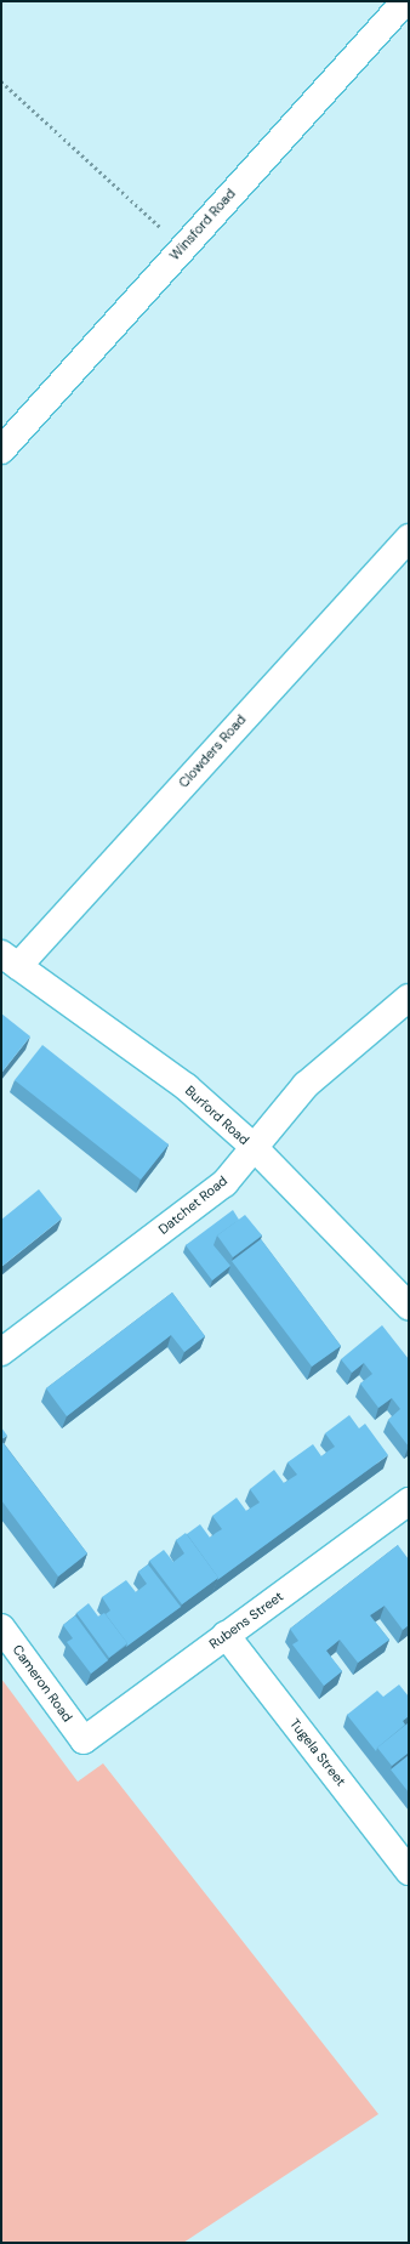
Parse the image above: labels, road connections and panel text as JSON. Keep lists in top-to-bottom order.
{
  "streets": {
    "street": [
      "Winsford Road",
      "Clowders Road",
      "Burford Road",
      "Datchet Road",
      "Rubens Street",
      "Cameron Road",
      "Tugela Street"
    ]
  },
  "crossings": [
    ["Clowders Road", "Burford Road"],
    ["Burford Road", "Datchet Road"],
    ["Rubens Street", "Cameron Road"],
    ["Rubens Street", "Tugela Street"]
  ]
}
